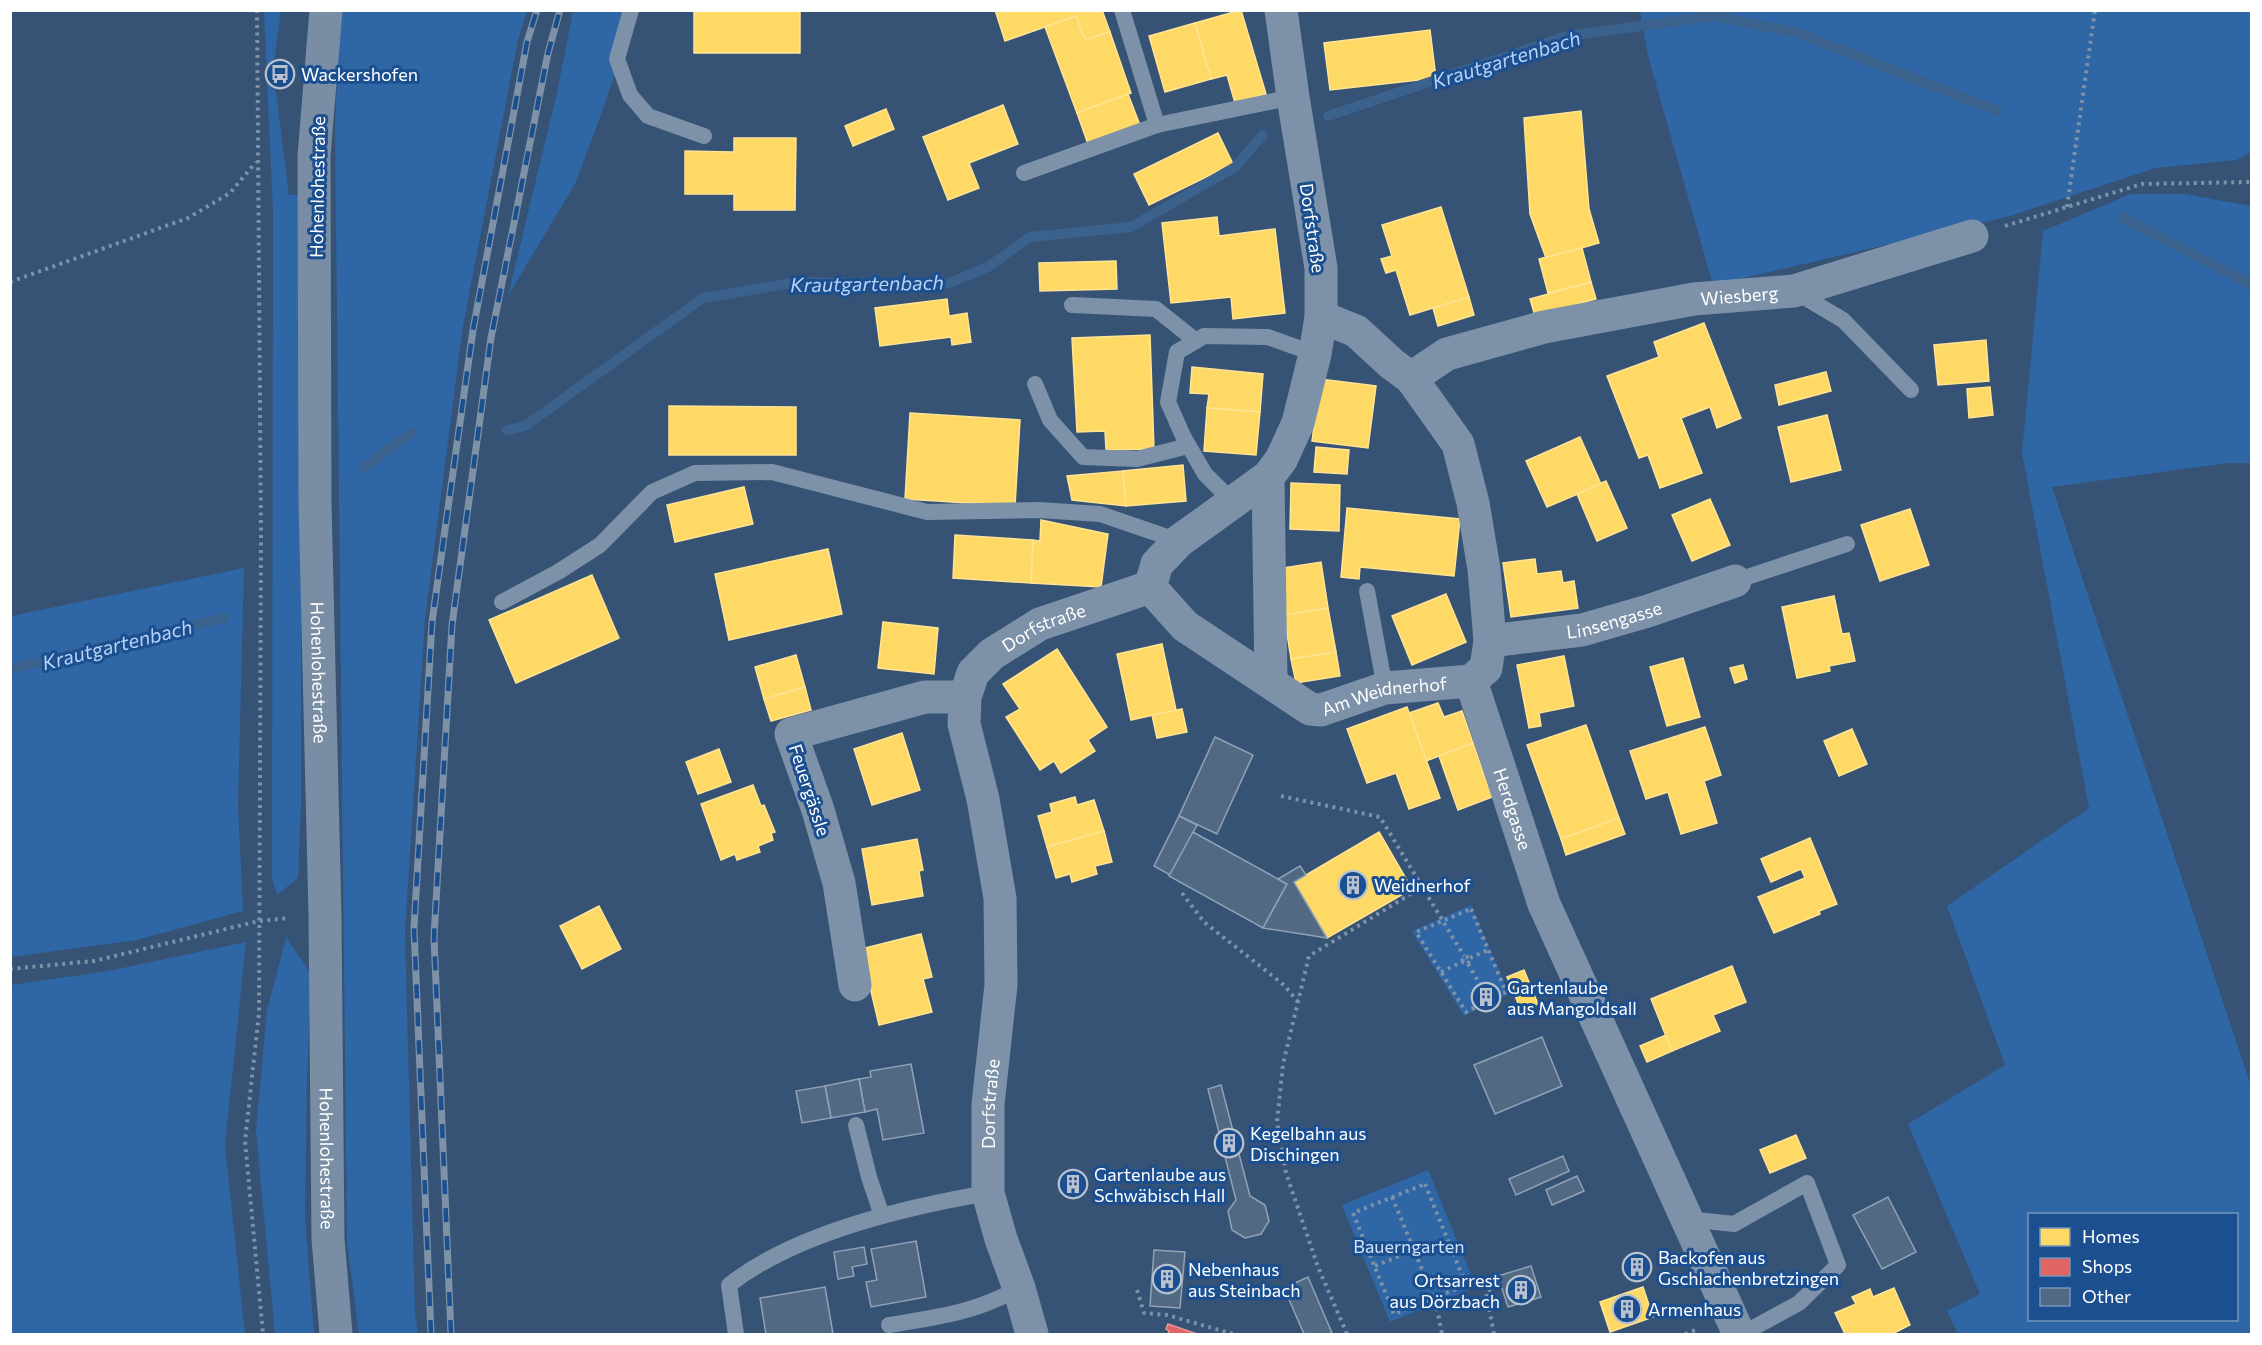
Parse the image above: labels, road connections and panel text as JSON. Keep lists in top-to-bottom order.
{
  "streets": {
    "street": [
      "Hohenlohestraße",
      "Dorfstraße",
      "Wiesberg",
      "Linsengasse",
      "Am Weidnerhof",
      "Feuergässle",
      "Herdgasse"
    ]
  },
  "crossings": [
    ["Dorfstraße", "Am Weidnerhof"],
    ["Dorfstraße", "Feuergässle"],
    ["Am Weidnerhof", "Herdgasse"]
  ],
  "water": ["Krautgartenbach"],
  "parks": ["Bauerngarten"],
  "places": {
    "bus stop": ["Wackershofen"],
    "building": [
      "Weidnerhof",
      "Gartenlaube aus Mangoldsall",
      "Kegelbahn aus Dischingen",
      "Gartenlaube aus Schwäbisch Hall",
      "Backofen aus Gschlachenbretzingen",
      "Nebenhaus aus Steinbach",
      "Ortsarrest aus Dörzbach",
      "Armenhaus"
    ]
  },
  "legend": ["Homes", "Shops", "Other"]
}
